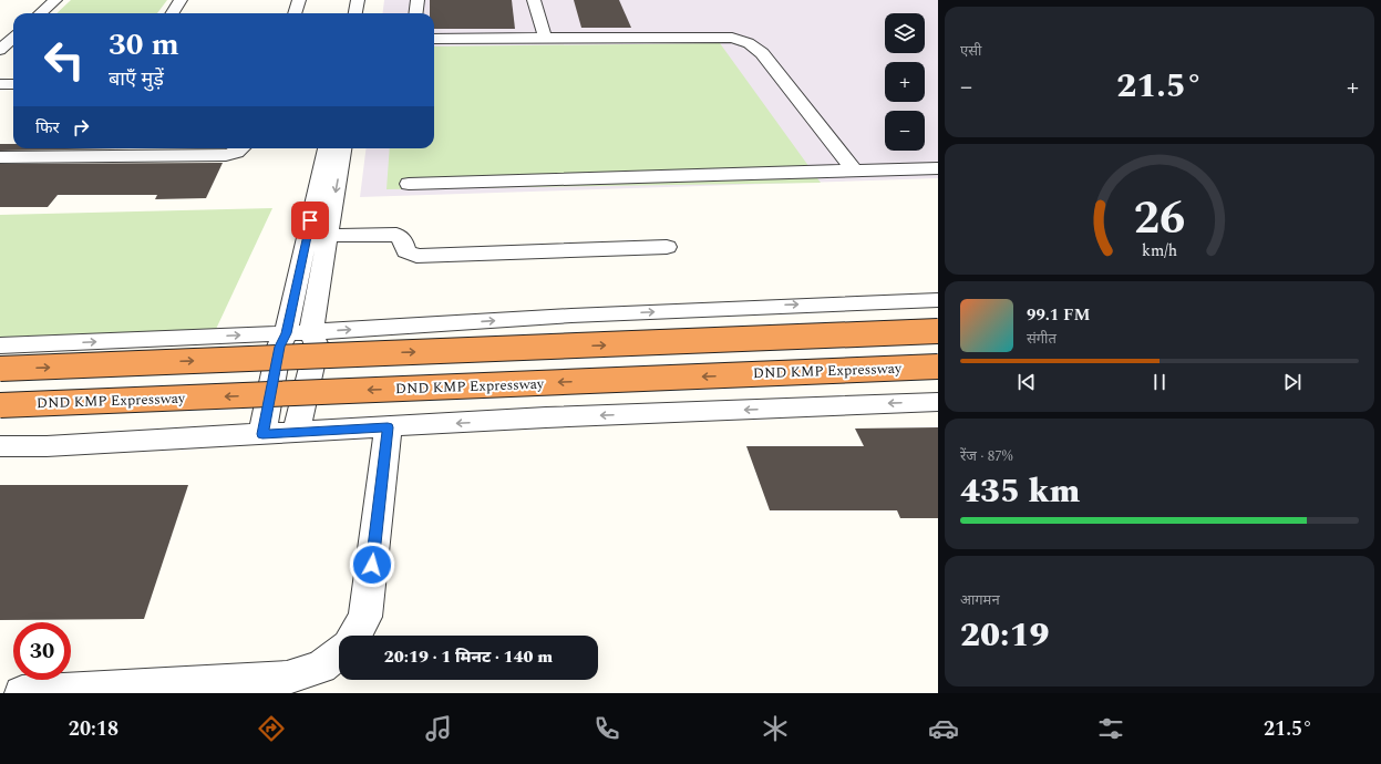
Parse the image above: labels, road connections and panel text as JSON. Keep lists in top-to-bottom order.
{
  "streets": {
    "highway": ["DND KMP Expressway"]
  },
  "page": {
    "tile": [
      "एसी",
      ["रेंज · 87%", "435 km"],
      ["आगमन", "20:19"]
    ],
    "map_buttons": ["+", "−"],
    "turn": ["30 m", "बाएँ मुड़ें"],
    "heat": ["−", "21.5°", "+"],
    "then": "फिर",
    "song": ["99.1 FM", "संगीत"],
    "limit": "30",
    "trip": "20:19 · 1 मिनट · 140 m",
    "tabs": ["20:18", "21.5°"],
    "gauge": ["26", "km/h"]
  }
}
